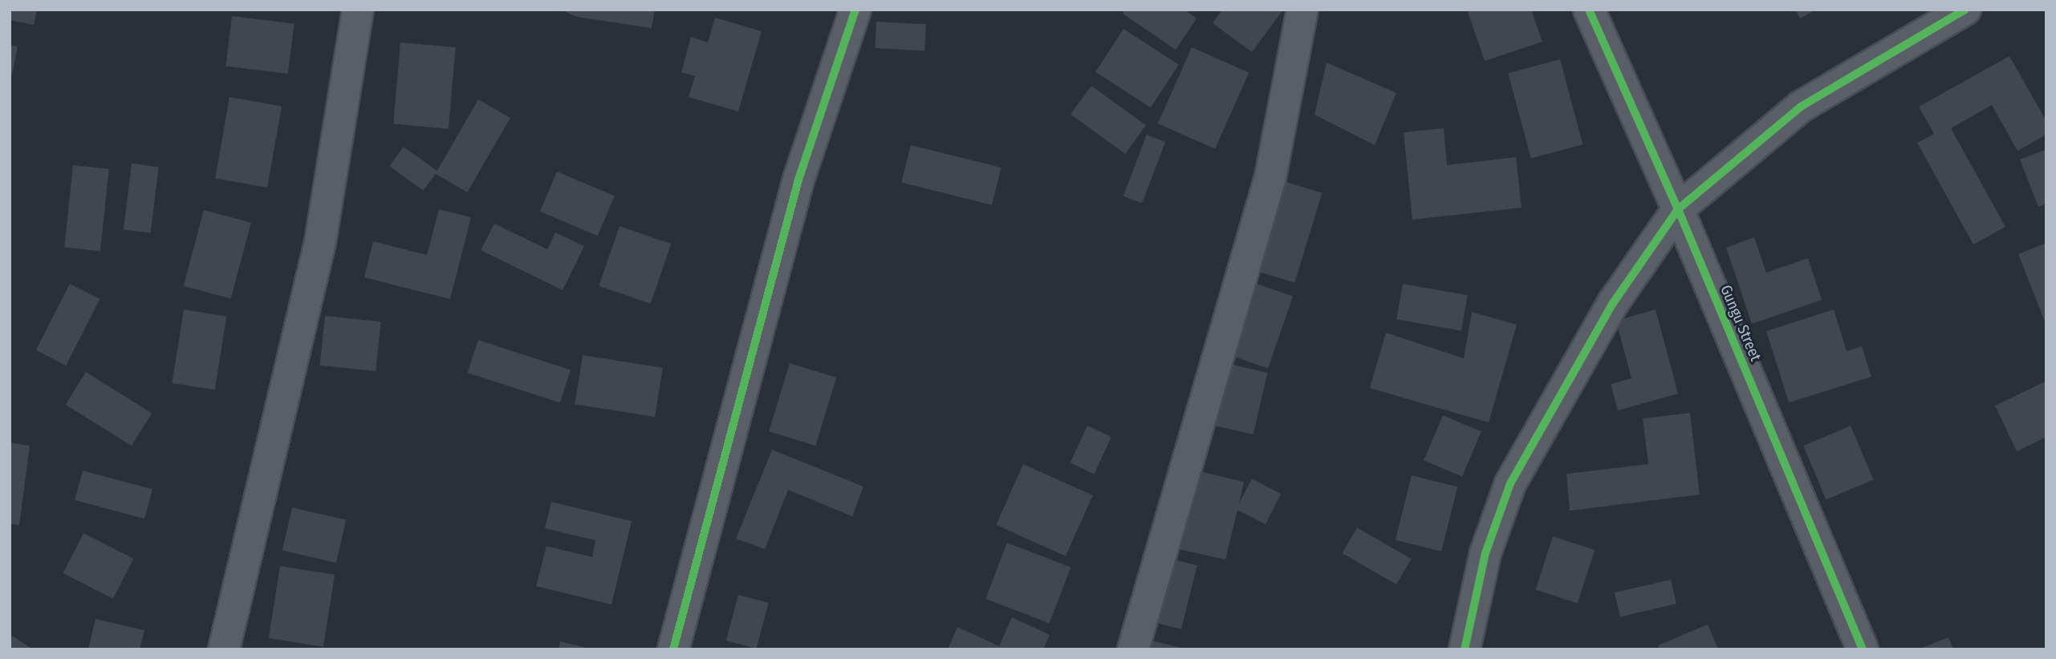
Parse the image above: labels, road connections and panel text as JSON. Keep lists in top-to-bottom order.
{
  "streets": {
    "street": ["Gungu Street"]
  }
}
